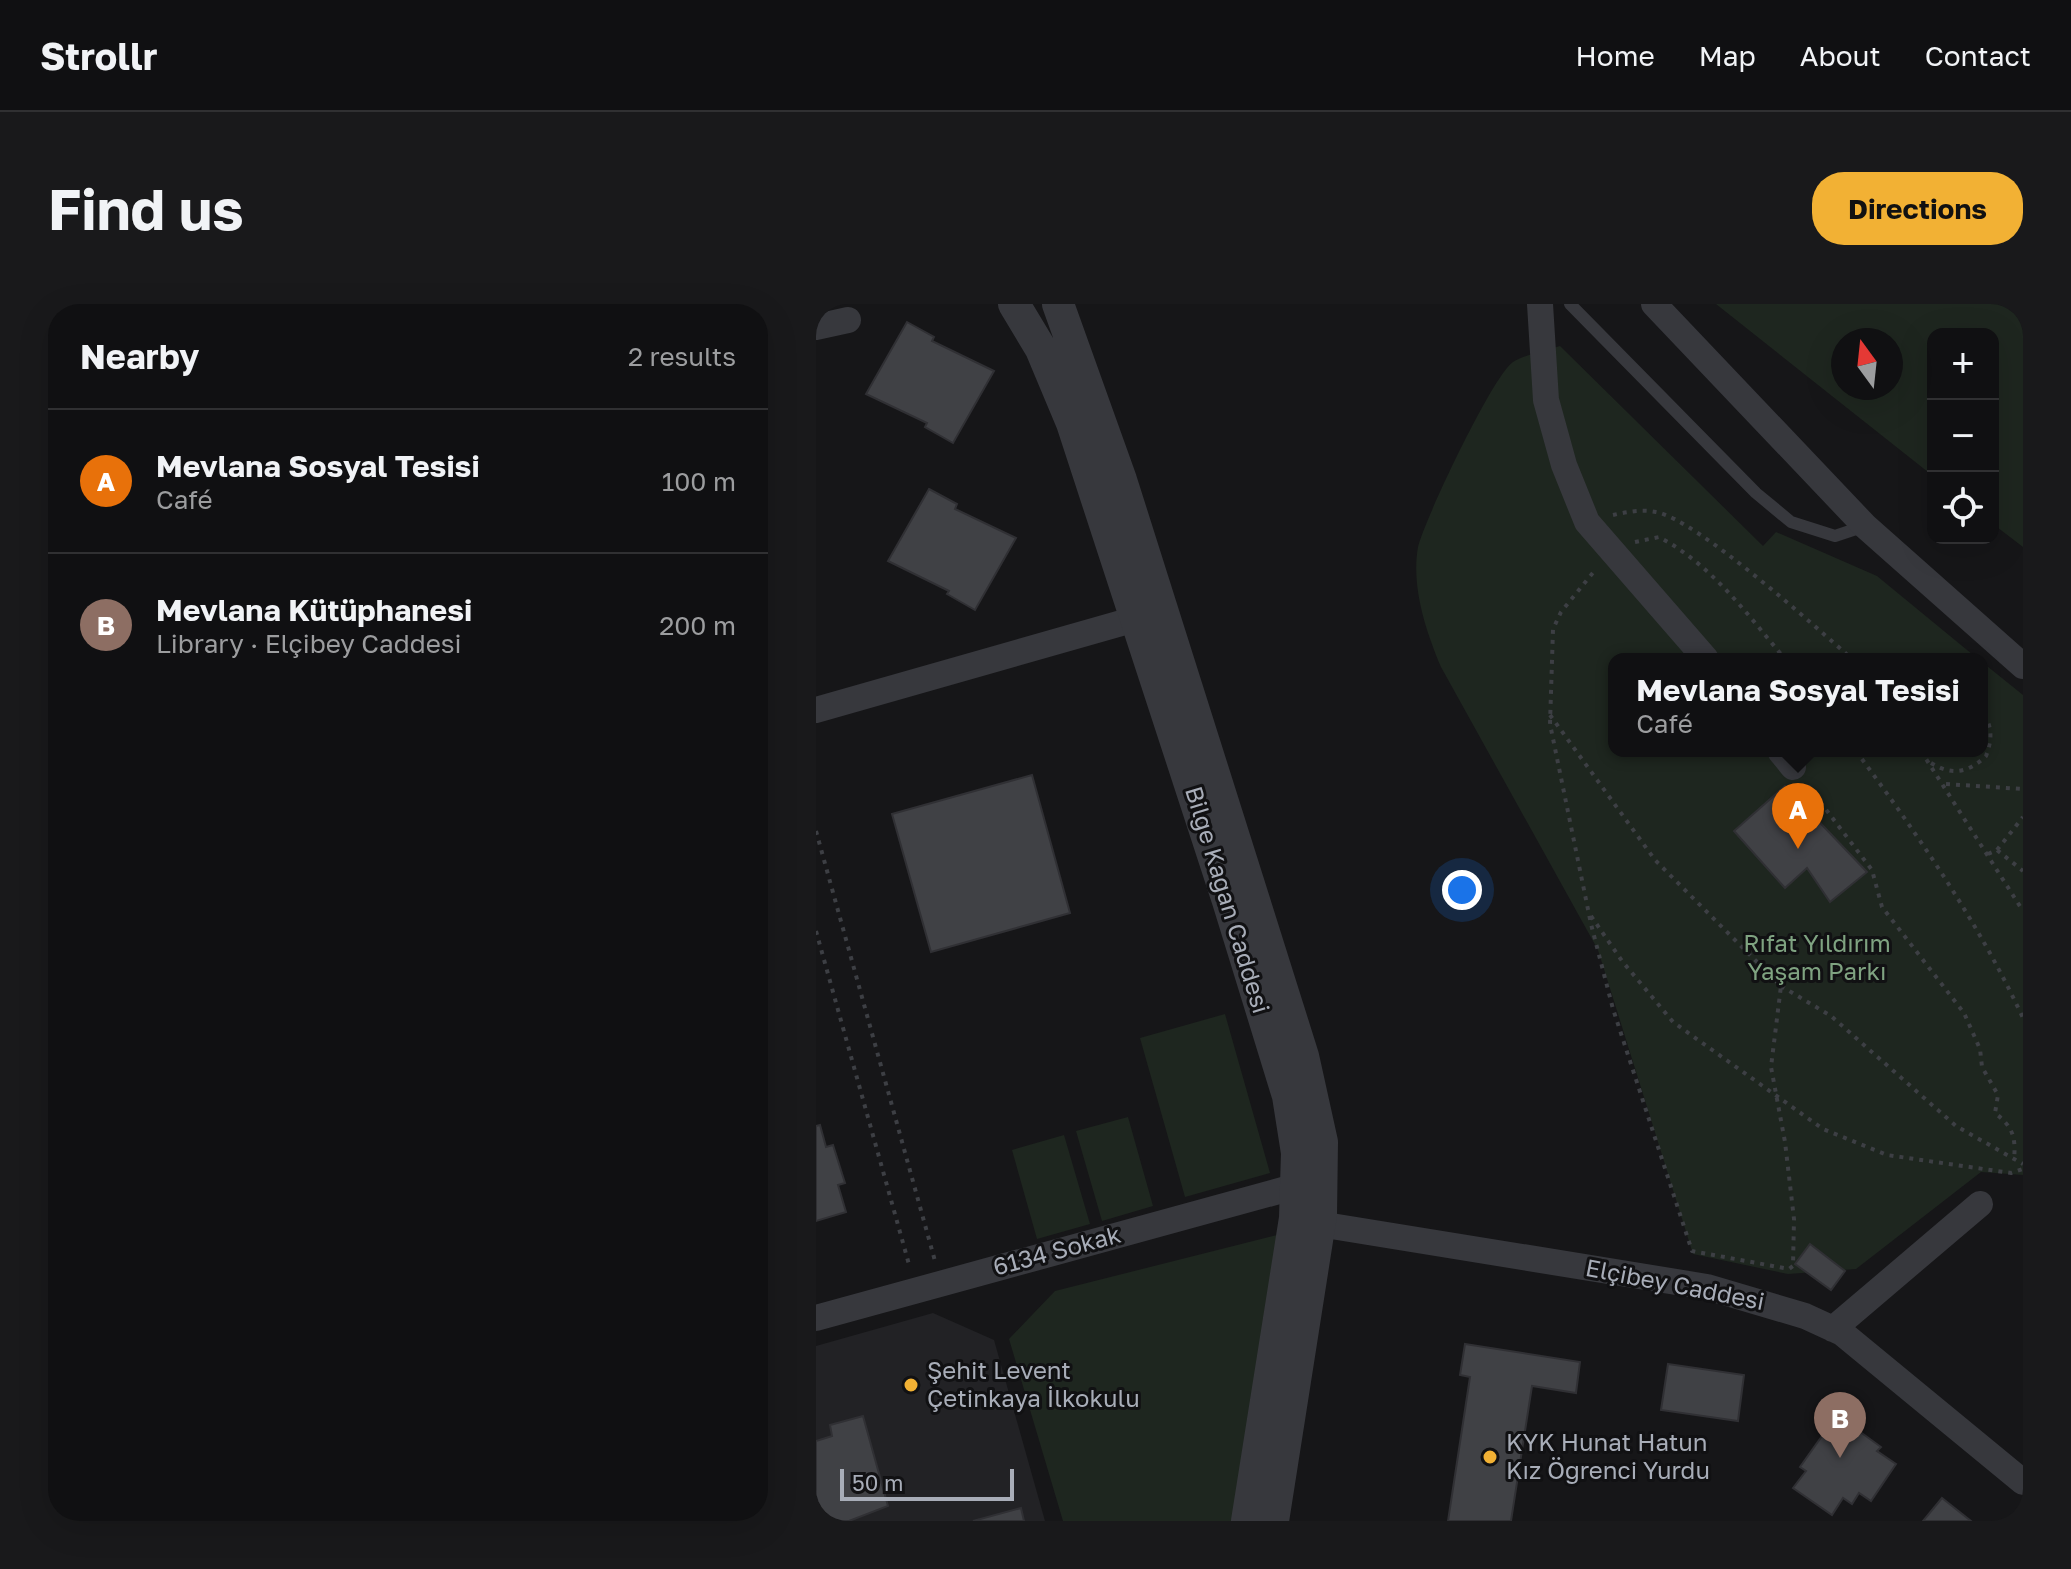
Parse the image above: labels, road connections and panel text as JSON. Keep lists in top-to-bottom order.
{
  "streets": {
    "street": ["Bilge Kağan Caddesi", "6134 Sokak", "Elçibey Caddesi"]
  },
  "crossings": [
    ["Bilge Kağan Caddesi", "6134 Sokak"],
    ["Bilge Kağan Caddesi", "Elçibey Caddesi"]
  ],
  "parks": ["Rıfat Yıldırım Yaşam Parkı"],
  "places": ["Şehit Levent Çetinkaya İlkokulu", "KYK Hunat Hatun Kız Öğrenci Yurdu"],
  "scale_bar": "50 m",
  "north": "top",
  "page": {
    "header": "Strollr",
    "nav": [
      "Home",
      "Map",
      "About",
      "Contact"
    ],
    "buttons": "Directions",
    "title": "Find us",
    "heading": ["Nearby", "2 results"],
    "map_buttons": ["+", "−"],
    "list": [
      {
        "mark": "A",
        "name": "Mevlana Sosyal Tesisi",
        "note": "Café",
        "value": "100 m"
      },
      {
        "mark": "B",
        "name": "Mevlana Kütüphanesi",
        "note": "Library · Elçibey Caddesi",
        "value": "200 m"
      }
    ],
    "popup": ["Mevlana Sosyal Tesisi", "Café"],
    "pins": ["A", "B"],
    "scale": "50 m"
  }
}
